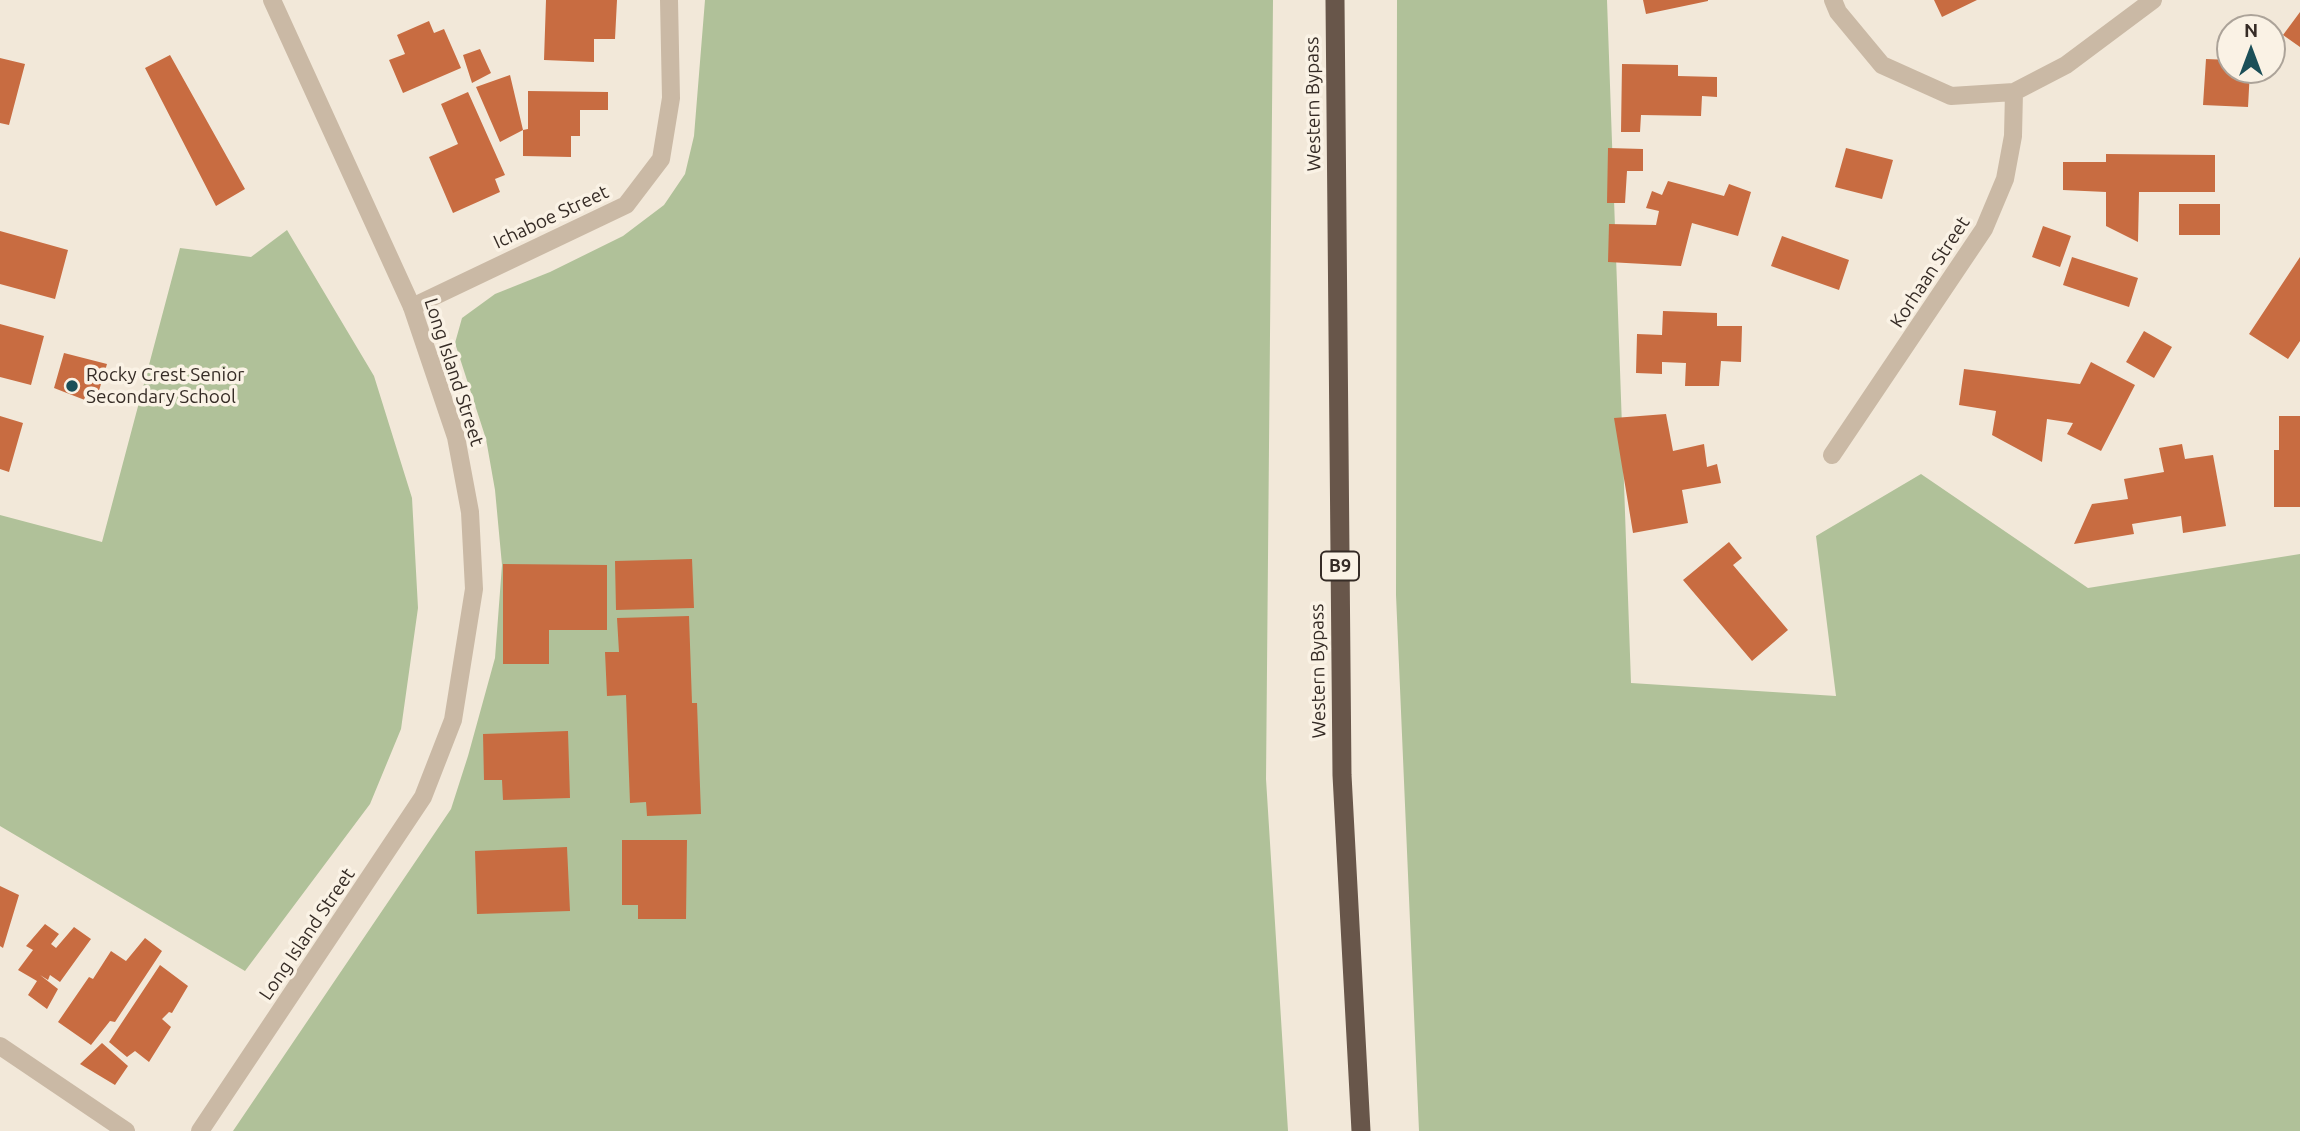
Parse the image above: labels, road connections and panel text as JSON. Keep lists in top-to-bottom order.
{
  "streets": {
    "highway": ["Western Bypass", "B9"],
    "street": ["Ichaboe Street", "Korhaan Street", "Long Island Street"]
  },
  "crossings": [
    ["Ichaboe Street", "Long Island Street"]
  ],
  "places": ["Rocky Crest Senior Secondary School"],
  "north": "top"
}
